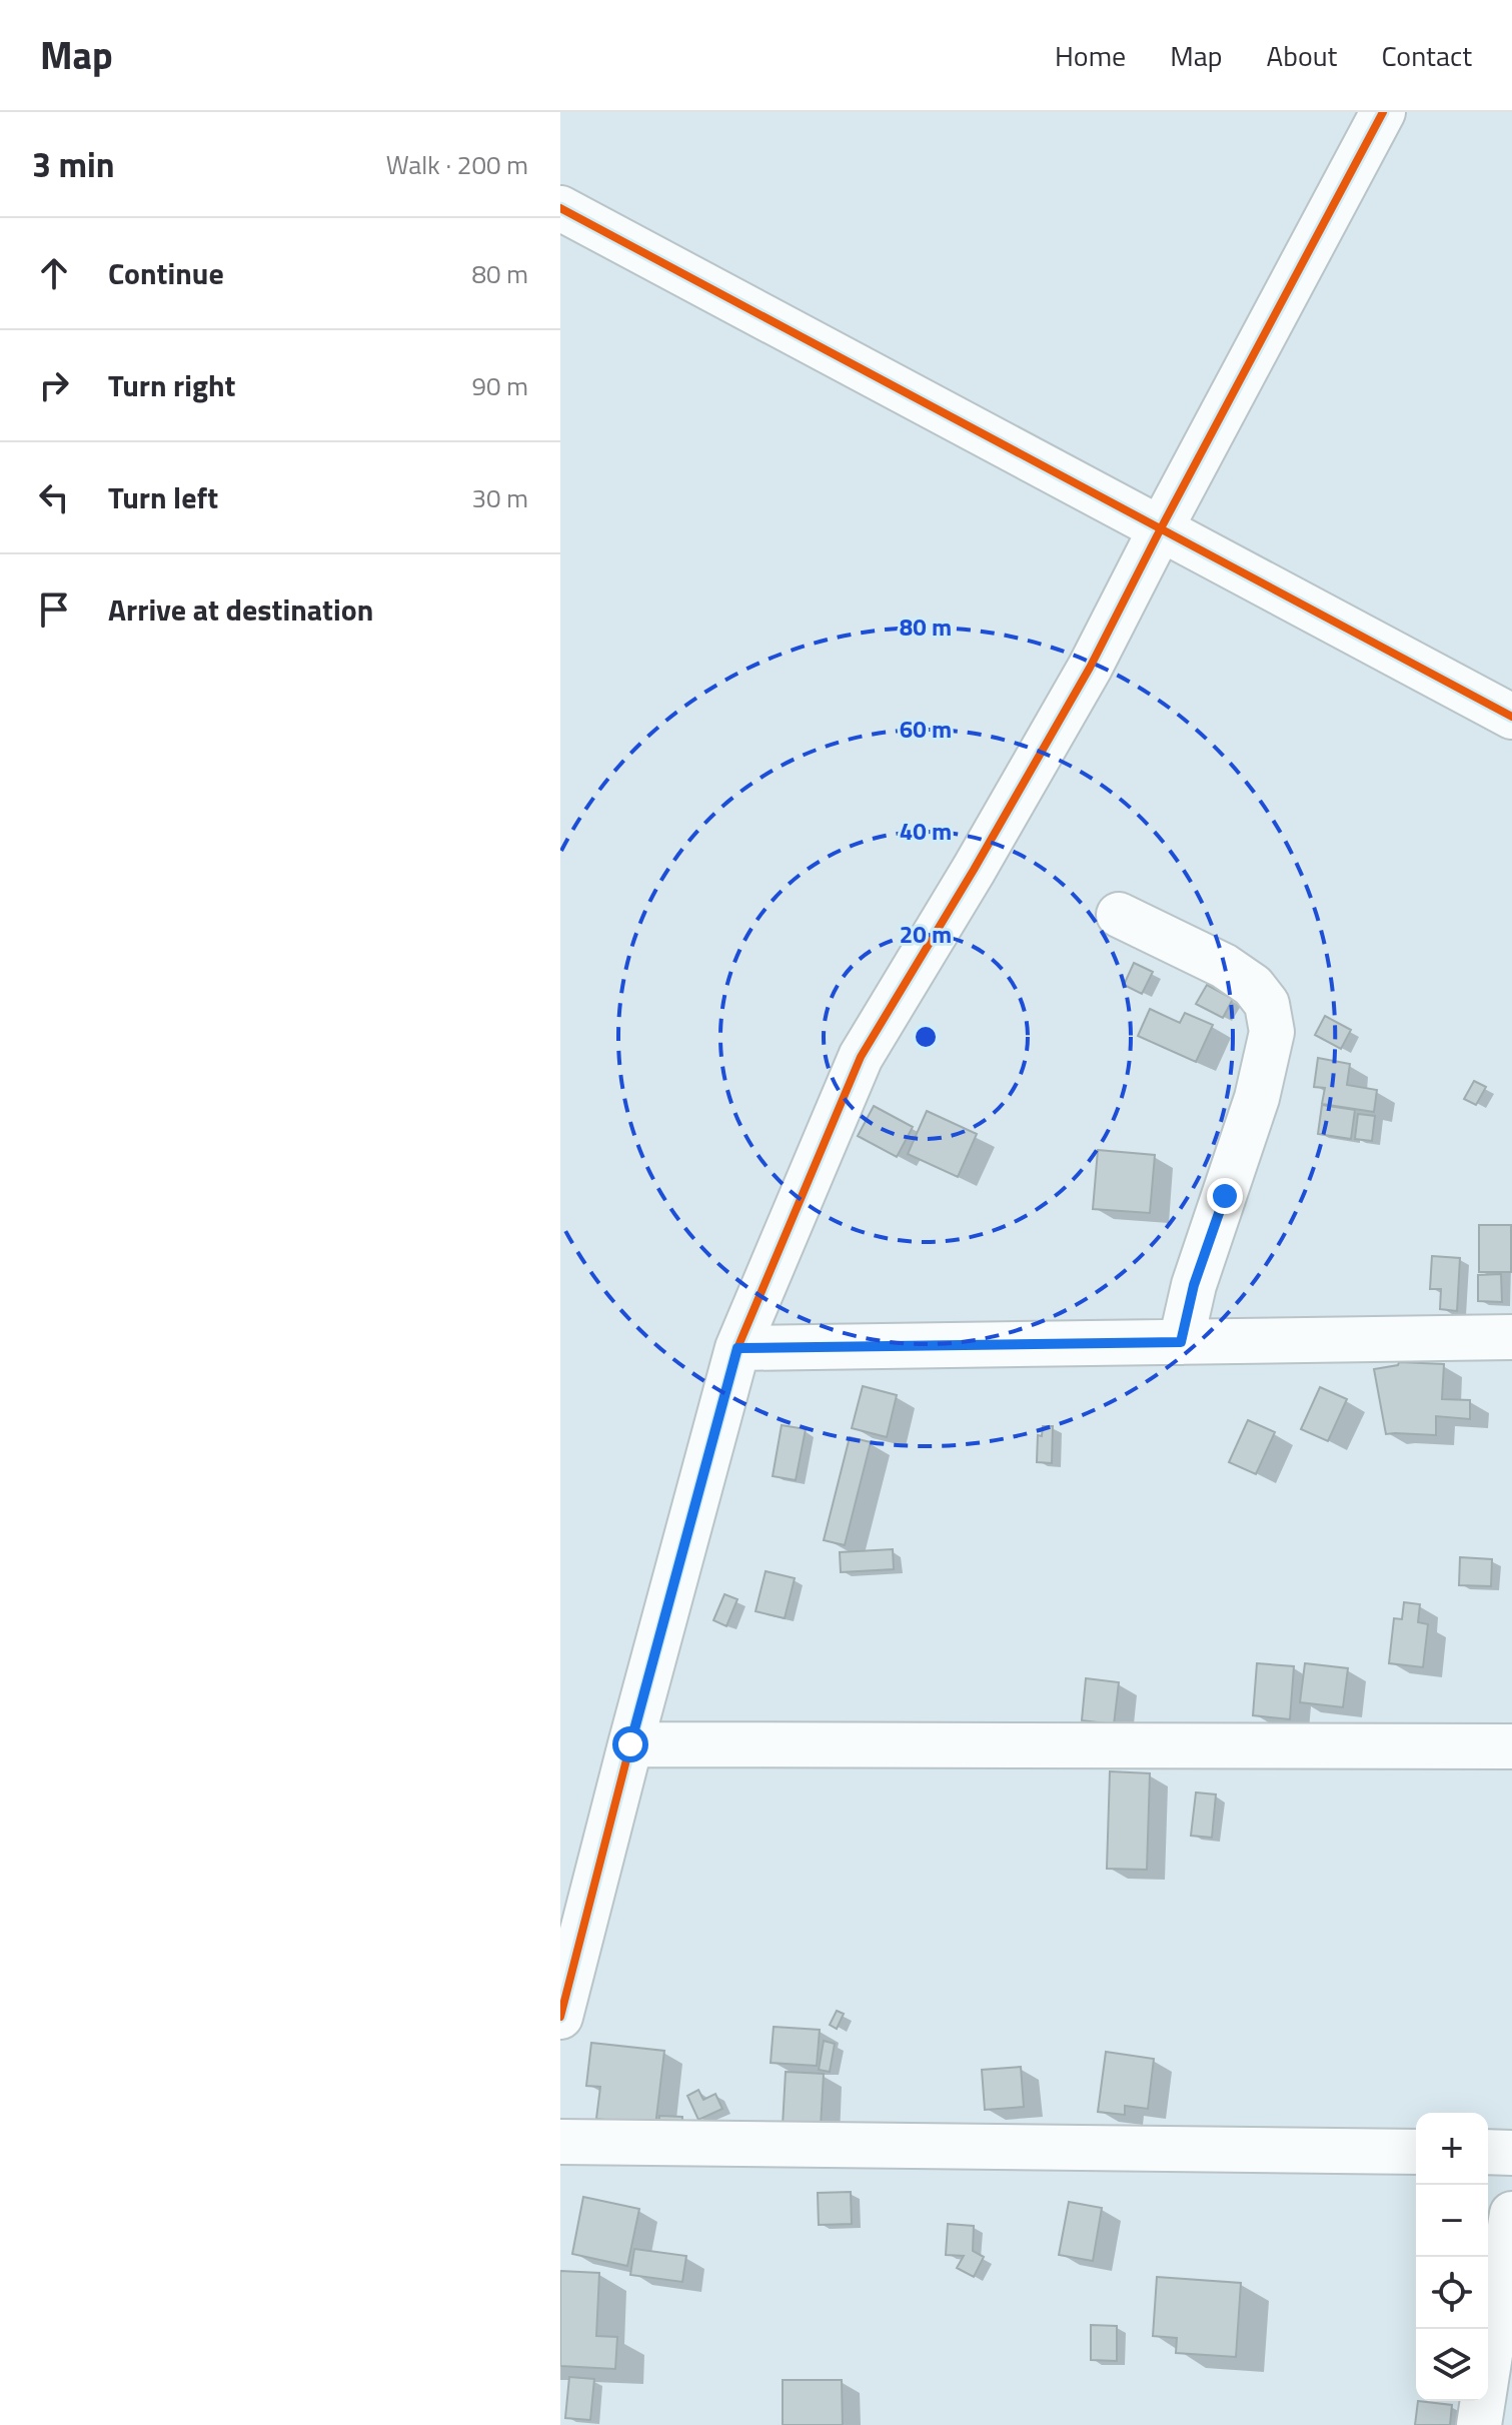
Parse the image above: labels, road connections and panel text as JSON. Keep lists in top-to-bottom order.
{
  "page": {
    "header": "Map",
    "nav": [
      "Home",
      "Map",
      "About",
      "Contact"
    ],
    "heading": ["3 min", "Walk · 200 m"],
    "list": [
      ["Continue", "80 m"],
      ["Turn right", "90 m"],
      ["Turn left", "30 m"],
      "Arrive at destination"
    ],
    "map_buttons": ["+", "−"]
  },
  "rings": [
    "80 m",
    "60 m",
    "40 m",
    "20 m"
  ]
}
